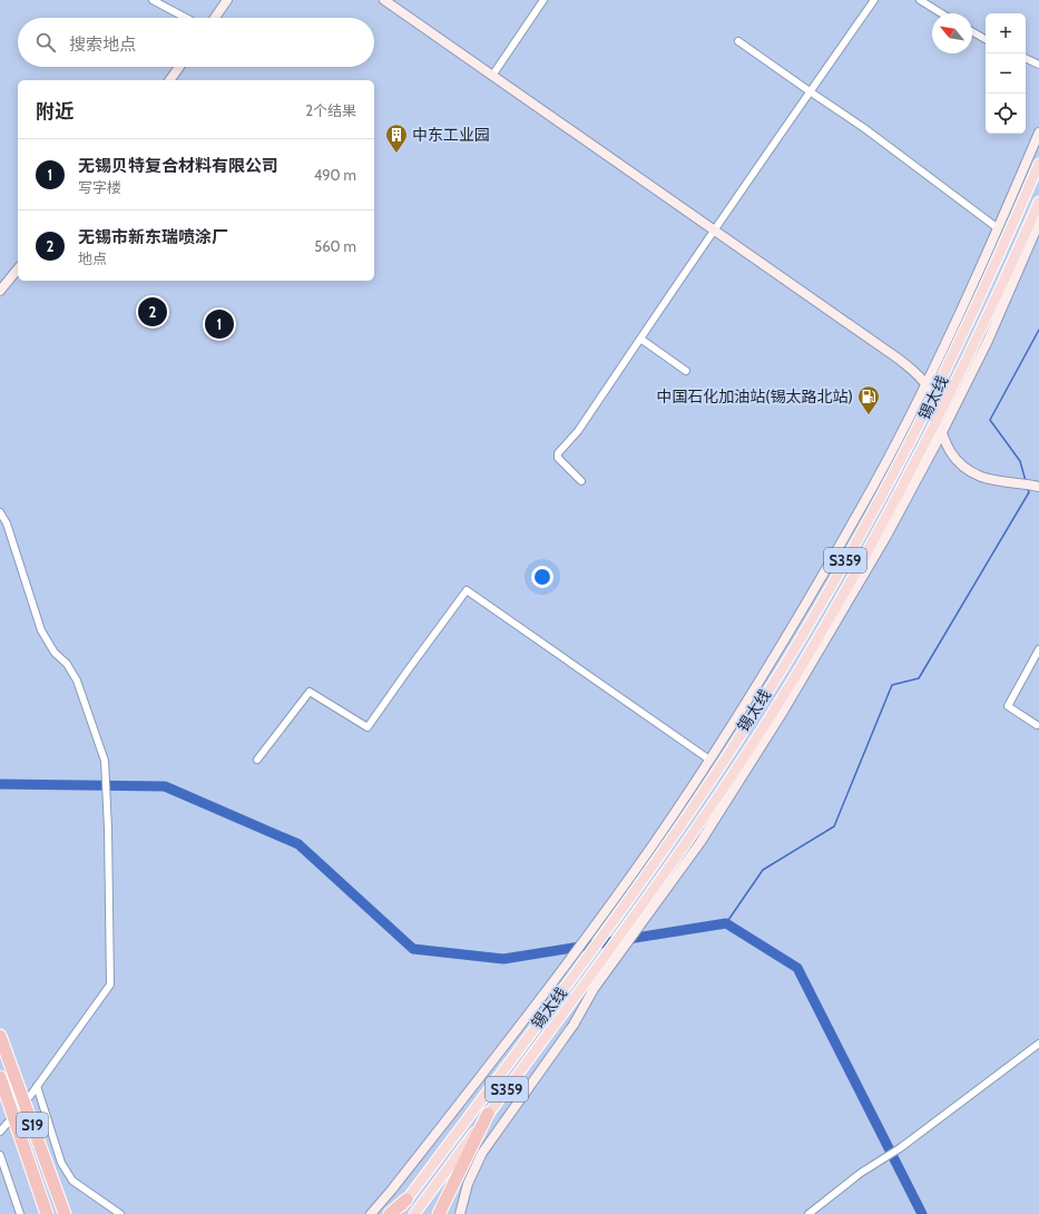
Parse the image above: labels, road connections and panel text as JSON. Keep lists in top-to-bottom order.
{
  "streets": {
    "highway": ["S19"],
    "main road": ["锡太线", "S359"]
  },
  "places": {
    "building": ["中东工业园"],
    "fuel station": ["中国石化加油站(锡太路北站)"]
  },
  "north": "top left",
  "page": {
    "map_buttons": ["+", "−"],
    "search": "搜索地点",
    "heading": ["附近", "2个结果"],
    "list": [
      {
        "mark": "1",
        "name": "无锡贝特复合材料有限公司",
        "note": "写字楼",
        "value": "490 m"
      },
      {
        "mark": "2",
        "name": "无锡市新东瑞喷涂厂",
        "note": "地点",
        "value": "560 m"
      }
    ],
    "pins": ["2", "1"]
  }
}
